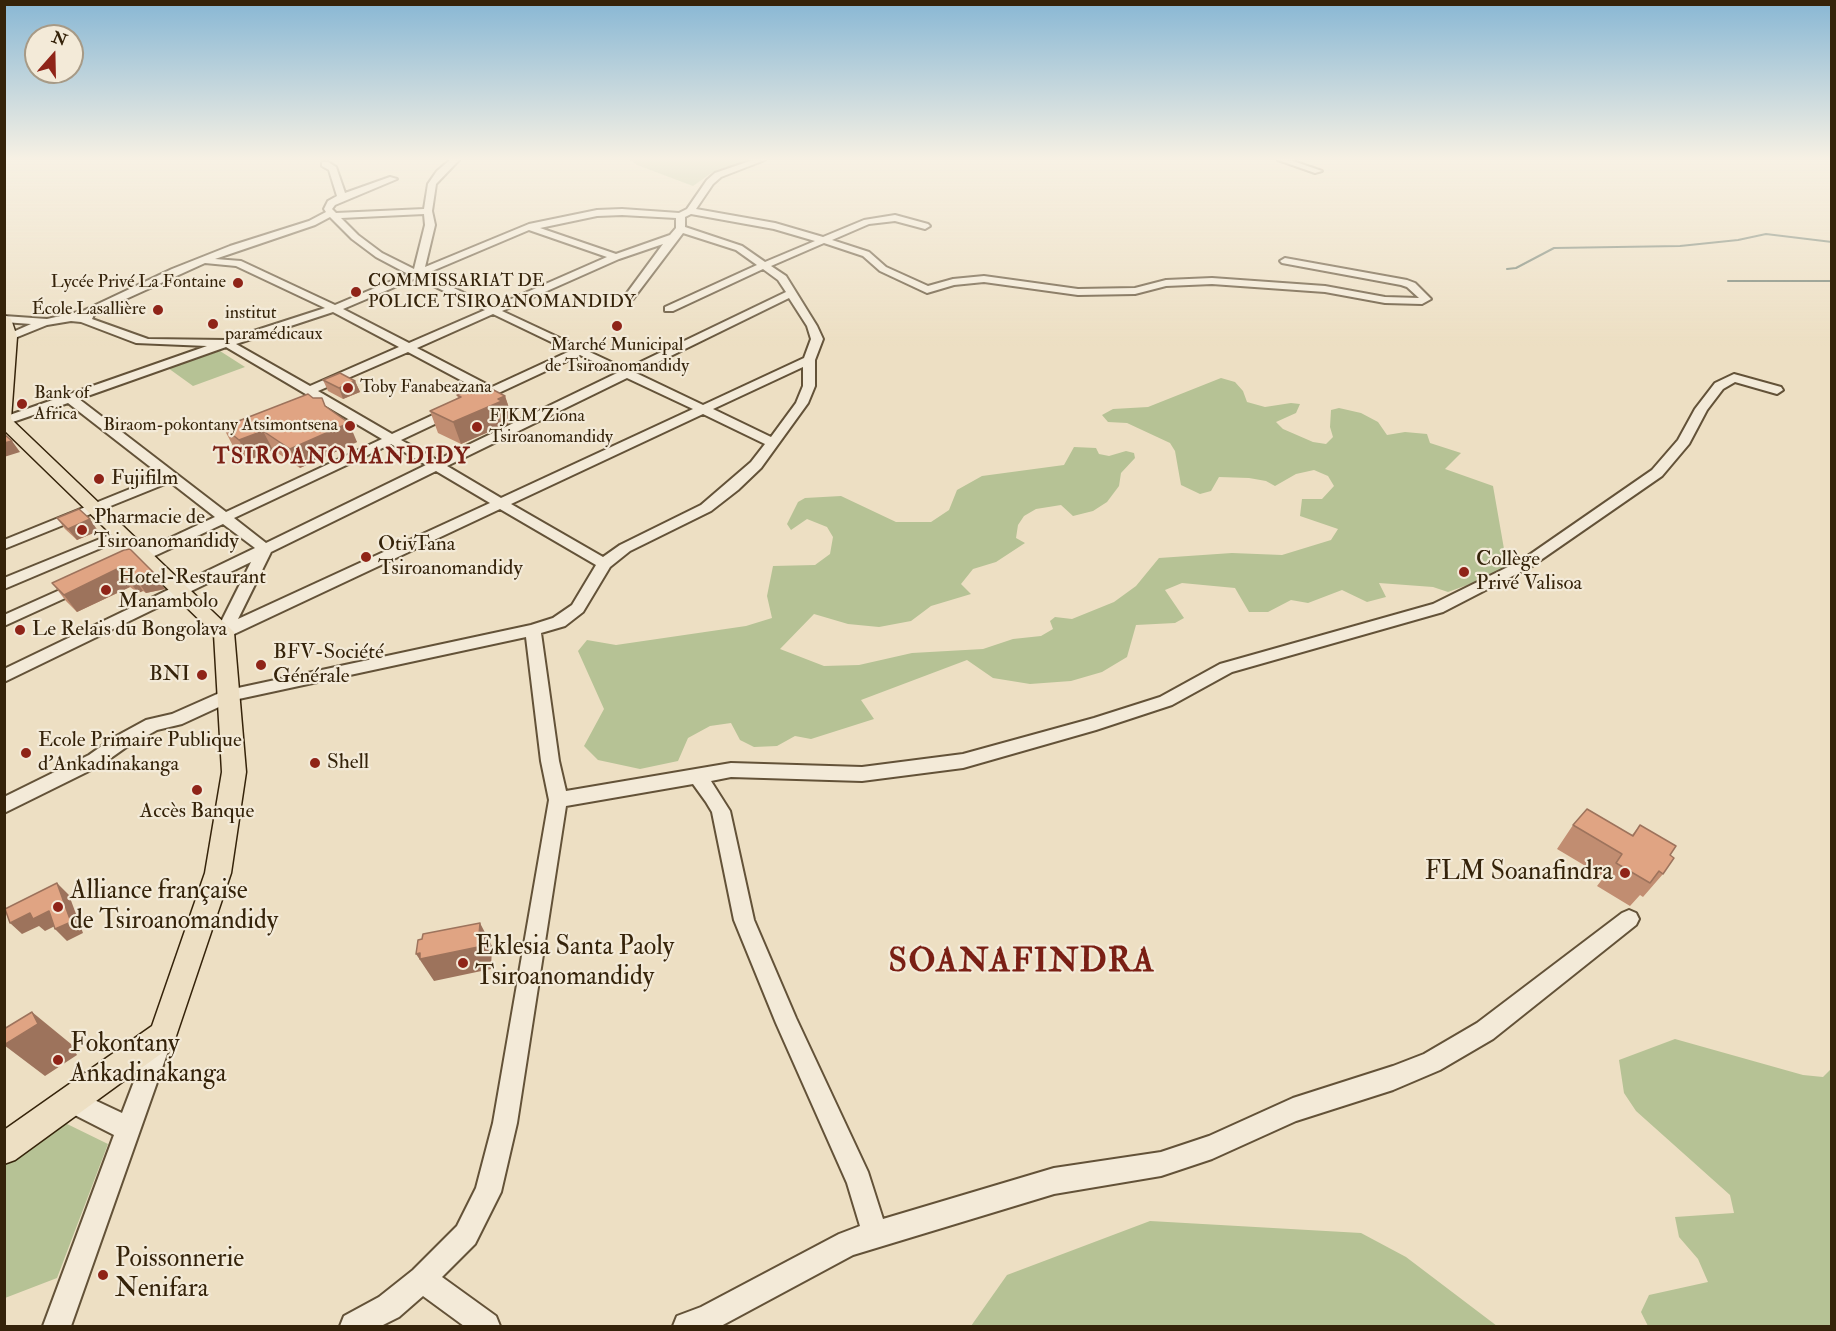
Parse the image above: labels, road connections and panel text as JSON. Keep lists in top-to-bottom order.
{
  "districts": ["TSIROANOMANDIDY", "SOANAFINDRA"],
  "places": [
    "Lycée Privé La Fontaine",
    "COMMISSARIAT DE POLICE TSIROANOMANDIDY",
    "École Lasallière",
    "institut paramédicaux",
    "Marché Municipal de Tsiroanomandidy",
    "Toby Fanabeazana",
    "Bank of Africa",
    "Biraom-pokontany Atsimontsena",
    "FJKM Ziona Tsiroanomandidy",
    "Fujifilm",
    "Pharmacie de Tsiroanomandidy",
    "OtivTana Tsiroanomandidy",
    "Collège Privé Valisoa",
    "Hotel-Restaurant Manambolo",
    "Le Relais du Bongolava",
    "BFV-Société Générale",
    "BNI",
    "Ecole Primaire Publique d'Ankadinakanga",
    "Shell",
    "Accès Banque",
    "FLM Soanafindra",
    "Alliance française de Tsiroanomandidy",
    "Eklesia Santa Paoly Tsiroanomandidy",
    "Fokontany Ankadinakanga",
    "Poissonnerie Nenifara"
  ],
  "north": "top"
}
